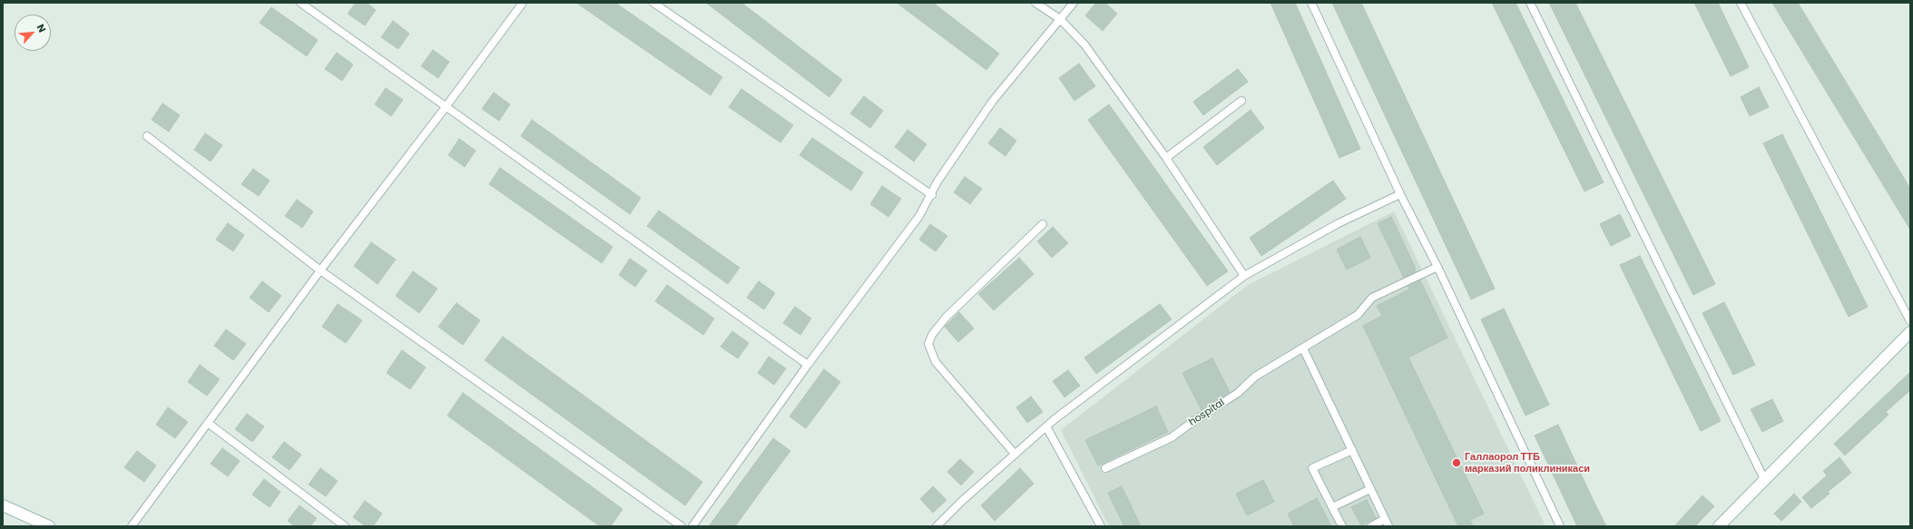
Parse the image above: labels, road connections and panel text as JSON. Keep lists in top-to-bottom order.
{
  "streets": {
    "lane": ["hospital"]
  },
  "places": ["Галлаорол ТТБ марказий поликлиникаси"],
  "north": "top right"
}
